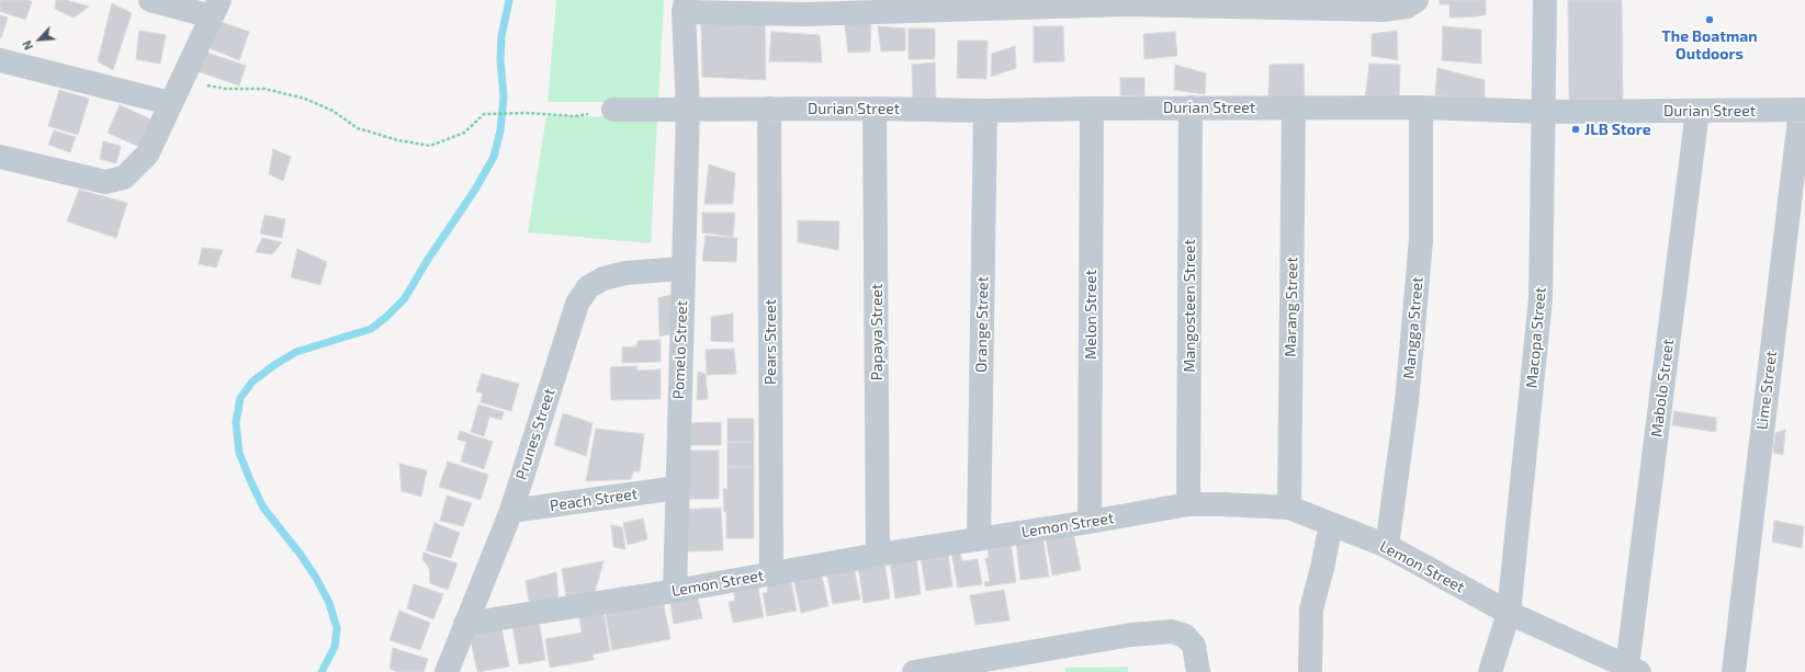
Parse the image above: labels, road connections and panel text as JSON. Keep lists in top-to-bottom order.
{
  "streets": {
    "street": [
      "Durian Street",
      "Mangosteen Street",
      "Marang Street",
      "Melon Street",
      "Orange Street",
      "Mangga Street",
      "Papaya Street",
      "Macopa Street",
      "Pears Street",
      "Pomelo Street",
      "Mabolo Street",
      "Lime Street",
      "Prunes Street",
      "Peach Street",
      "Lemon Street"
    ]
  },
  "crossings": [
    ["Durian Street", "Mangosteen Street"],
    ["Durian Street", "Marang Street"],
    ["Durian Street", "Melon Street"],
    ["Durian Street", "Orange Street"],
    ["Durian Street", "Mangga Street"],
    ["Durian Street", "Papaya Street"],
    ["Durian Street", "Macopa Street"],
    ["Durian Street", "Pears Street"],
    ["Durian Street", "Pomelo Street"],
    ["Durian Street", "Mabolo Street"],
    ["Durian Street", "Lime Street"],
    ["Mangosteen Street", "Lemon Street"],
    ["Marang Street", "Lemon Street"],
    ["Melon Street", "Lemon Street"],
    ["Orange Street", "Lemon Street"],
    ["Mangga Street", "Lemon Street"],
    ["Papaya Street", "Lemon Street"],
    ["Macopa Street", "Lemon Street"],
    ["Pears Street", "Lemon Street"],
    ["Pomelo Street", "Prunes Street"],
    ["Pomelo Street", "Peach Street"],
    ["Pomelo Street", "Lemon Street"],
    ["Mabolo Street", "Lemon Street"],
    ["Prunes Street", "Peach Street"],
    ["Prunes Street", "Lemon Street"]
  ],
  "places": ["The Boatman Outdoors", "JLB Store"],
  "north": "bottom left"
}
